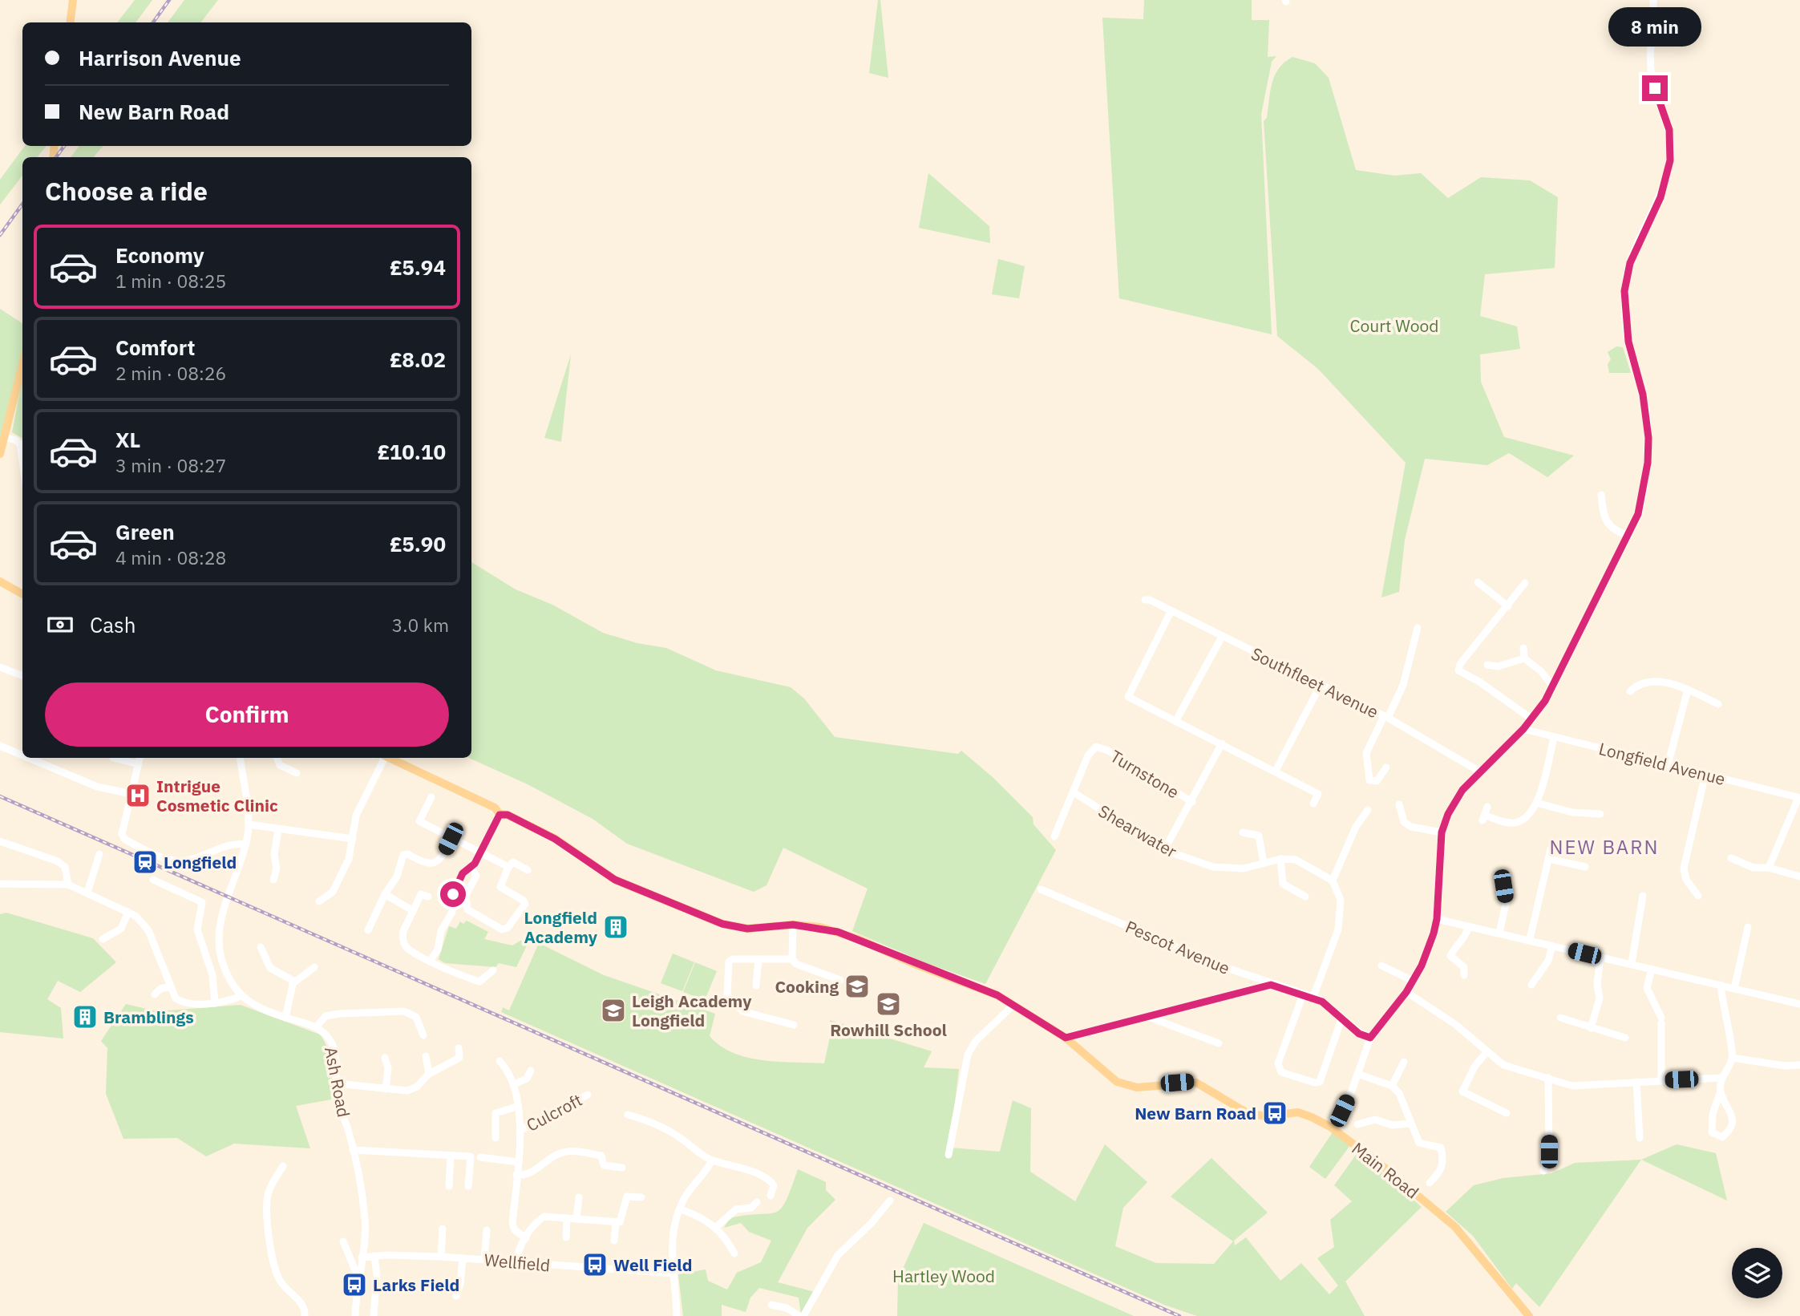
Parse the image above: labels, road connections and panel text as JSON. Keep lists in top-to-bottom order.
{
  "streets": {
    "main road": ["Main Road"],
    "street": [
      "Southfleet Avenue",
      "Longfield Avenue",
      "Turnstone",
      "Shearwater",
      "Pescot Avenue",
      "Ash Road",
      "Culcroft",
      "Wellfield"
    ]
  },
  "crossings": [
    ["Turnstone", "Shearwater"],
    ["Ash Road", "Wellfield"]
  ],
  "districts": ["NEW BARN"],
  "parks": ["Court Wood", "Hartley Wood"],
  "places": {
    "hospital": ["Intrigue Cosmetic Clinic"],
    "station": ["Longfield"],
    "building": ["Longfield Academy", "Bramblings"],
    "school or university": ["Cooking", "Rowhill School", "Leigh Academy Longfield"],
    "bus stop": ["New Barn Road", "Well Field", "Larks Field"]
  },
  "page": {
    "bubble": "8 min",
    "banner": ["Harrison Avenue", "New Barn Road"],
    "heading": "Choose a ride",
    "list": [
      {
        "name": "Economy",
        "note": "1 min · 08:25",
        "value": "£5.94"
      },
      {
        "name": "Comfort",
        "note": "2 min · 08:26",
        "value": "£8.02"
      },
      {
        "name": "XL",
        "note": "3 min · 08:27",
        "value": "£10.10"
      },
      {
        "name": "Green",
        "note": "4 min · 08:28",
        "value": "£5.90"
      }
    ],
    "pay": ["Cash", "3.0 km"],
    "buttons": "Confirm"
  }
}
